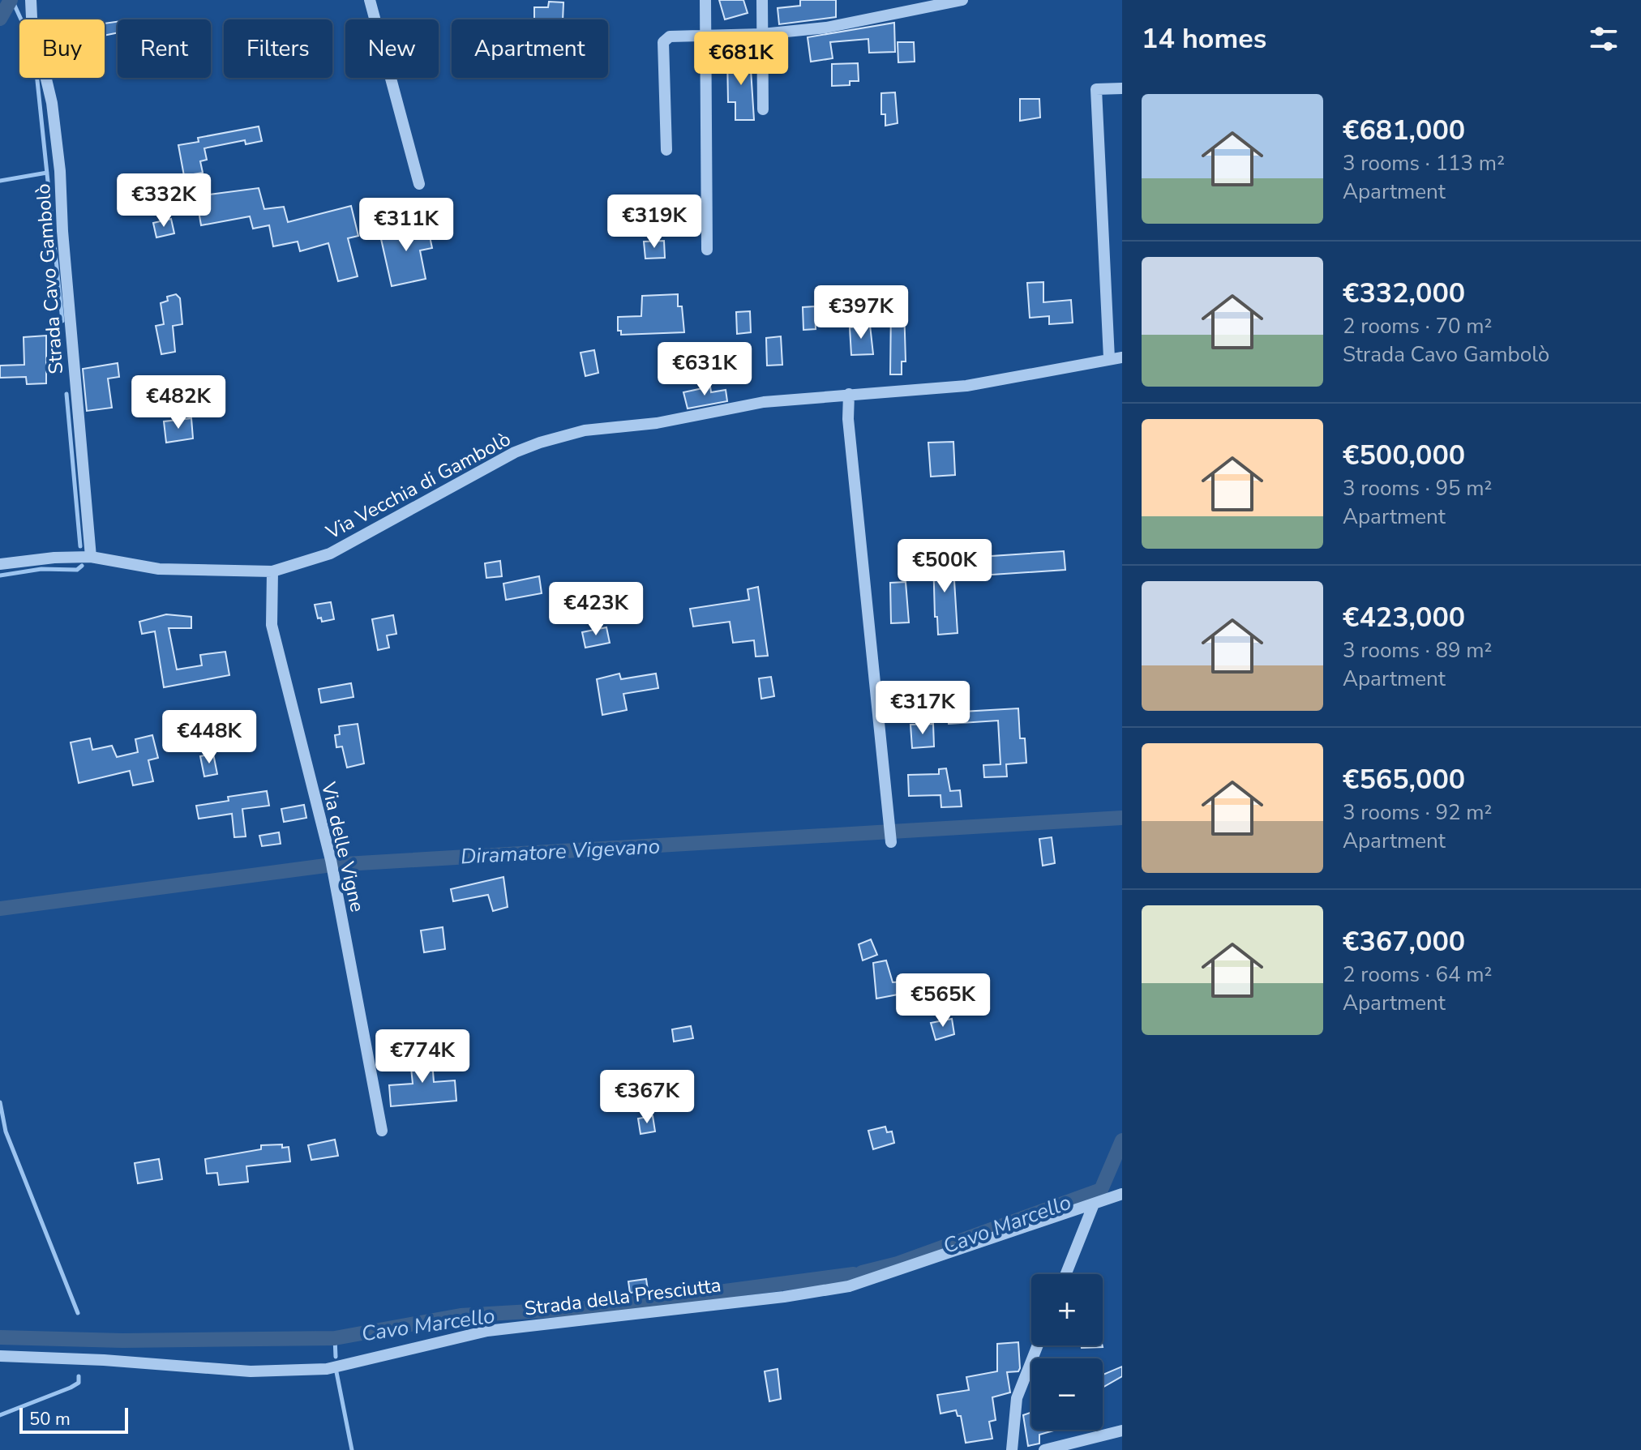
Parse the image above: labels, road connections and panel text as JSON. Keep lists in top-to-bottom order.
{
  "streets": {
    "street": [
      "Strada Cavo Gambolò",
      "Via Vecchia di Gambolò",
      "Via delle Vigne",
      "Strada della Presciutta"
    ]
  },
  "crossings": [
    ["Strada Cavo Gambolò", "Via Vecchia di Gambolò"],
    ["Via Vecchia di Gambolò", "Via delle Vigne"]
  ],
  "water": ["Diramatore Vigevano", "Cavo Marcello"],
  "scale_bar": "50 m",
  "page": {
    "heading": "14 homes",
    "chip": [
      "Buy",
      "Rent",
      "Filters",
      "New",
      "Apartment"
    ],
    "price": [
      "€681K",
      "€332K",
      "€319K",
      "€311K",
      "€397K",
      "€631K",
      "€482K",
      "€500K",
      "€423K",
      "€317K",
      "€448K",
      "€565K",
      "€774K",
      "€367K"
    ],
    "list": [
      {
        "name": "€681,000",
        "note": "3 rooms · 113 m² · Apartment"
      },
      {
        "name": "€332,000",
        "note": "2 rooms · 70 m² · Strada Cavo Gambolò"
      },
      {
        "name": "€500,000",
        "note": "3 rooms · 95 m² · Apartment"
      },
      {
        "name": "€423,000",
        "note": "3 rooms · 89 m² · Apartment"
      },
      {
        "name": "€565,000",
        "note": "3 rooms · 92 m² · Apartment"
      },
      {
        "name": "€367,000",
        "note": "2 rooms · 64 m² · Apartment"
      }
    ],
    "map_buttons": ["+", "−"],
    "scale": "50 m"
  }
}
